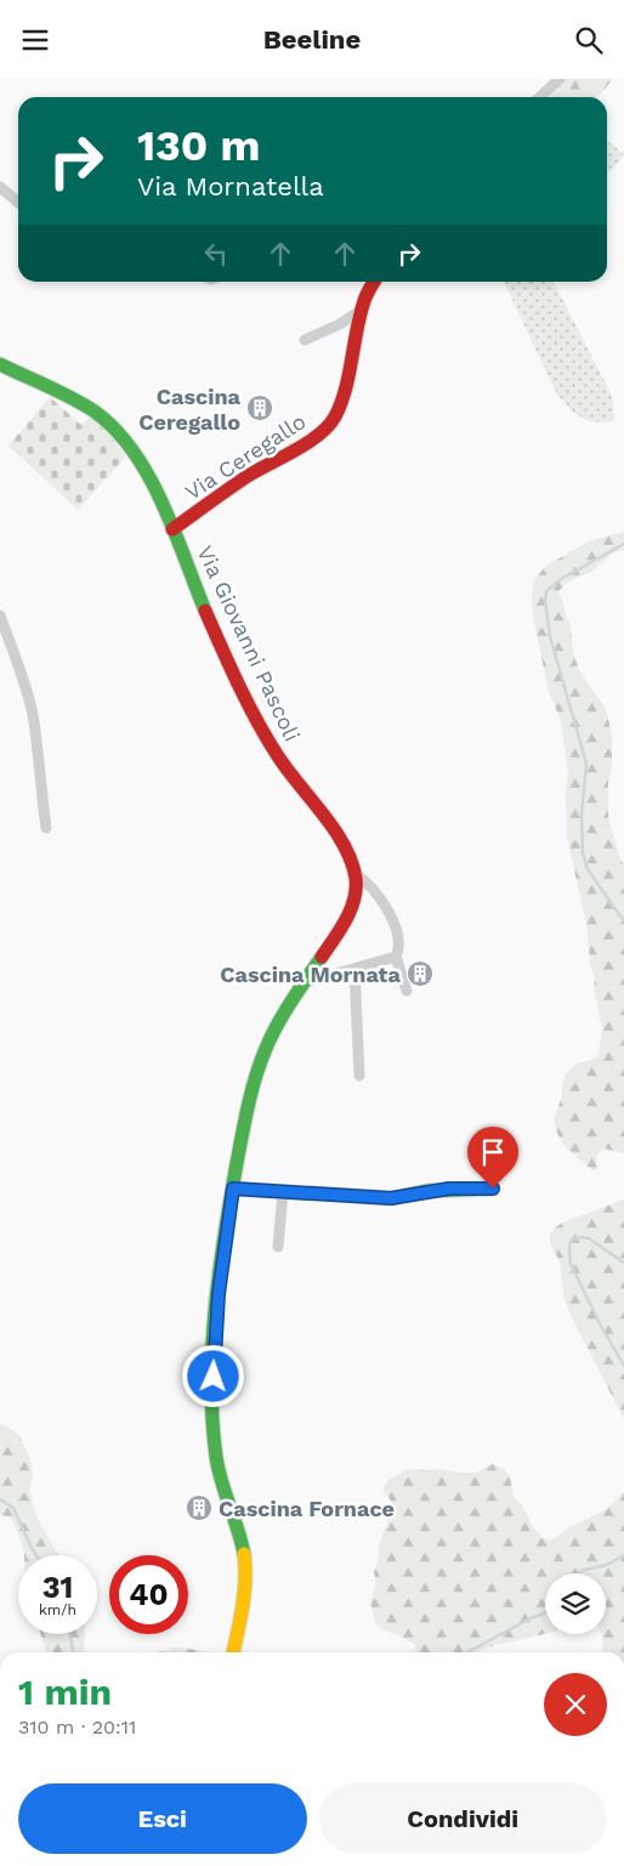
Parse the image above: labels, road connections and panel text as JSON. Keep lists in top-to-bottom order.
{
  "streets": {
    "street": ["Via Ceregallo", "Via Giovanni Pascoli"]
  },
  "crossings": [
    ["Via Ceregallo", "Via Giovanni Pascoli"]
  ],
  "places": {
    "building": ["Cascina Ceregallo", "Cascina Mornata", "Cascina Fornace"]
  },
  "page": {
    "header": "Beeline",
    "turn": ["130 m", "Via Mornatella"],
    "speed": "31 km/h",
    "limit": "40",
    "heading": ["1 min", "310 m · 20:11"],
    "buttons": ["Esci", "Condividi"]
  }
}
